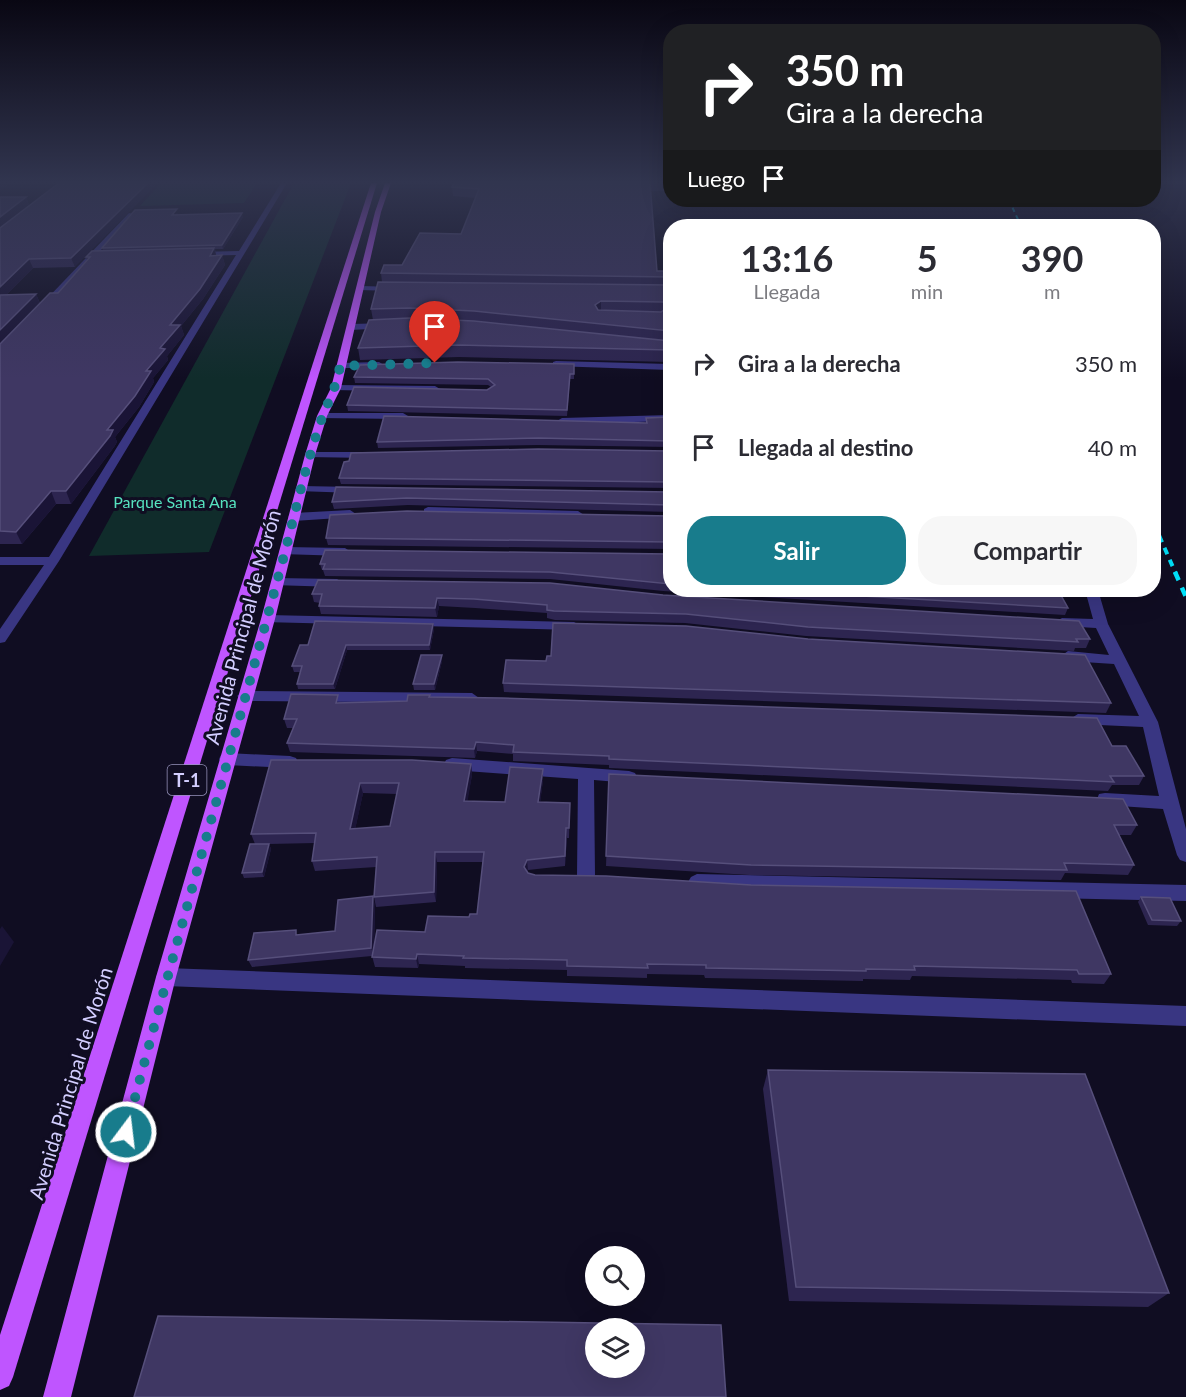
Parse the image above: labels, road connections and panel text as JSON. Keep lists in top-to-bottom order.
{
  "streets": {
    "main road": ["Avenida Principal de Morón", "T-1"]
  },
  "parks": ["Parque Santa Ana"],
  "page": {
    "turn": ["350 m", "Gira a la derecha"],
    "then": "Luego",
    "eta": [
      "13:16",
      "Llegada",
      "5",
      "min",
      "390",
      "m"
    ],
    "list": [
      {
        "name": "Gira a la derecha",
        "value": "350 m"
      },
      {
        "name": "Llegada al destino",
        "value": "40 m"
      }
    ],
    "buttons": ["Salir", "Compartir"]
  }
}
